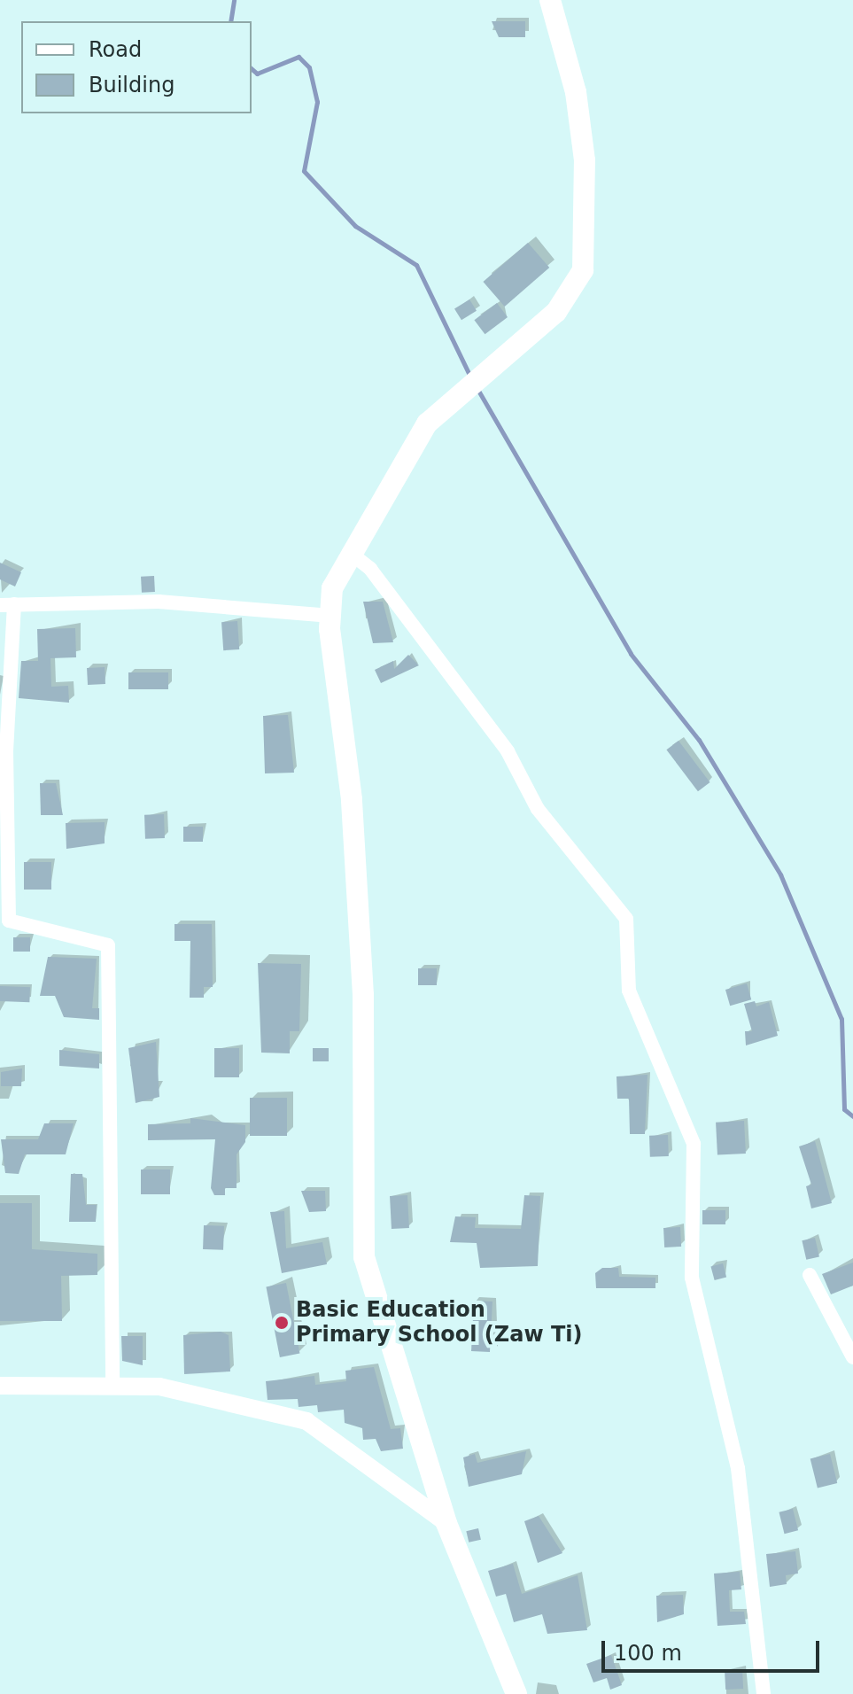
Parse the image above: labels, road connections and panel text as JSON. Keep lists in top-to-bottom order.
{
  "places": ["Basic Education Primary School (Zaw Ti)"],
  "legend": ["Road", "Building"],
  "scale_bar": "100 m"
}
